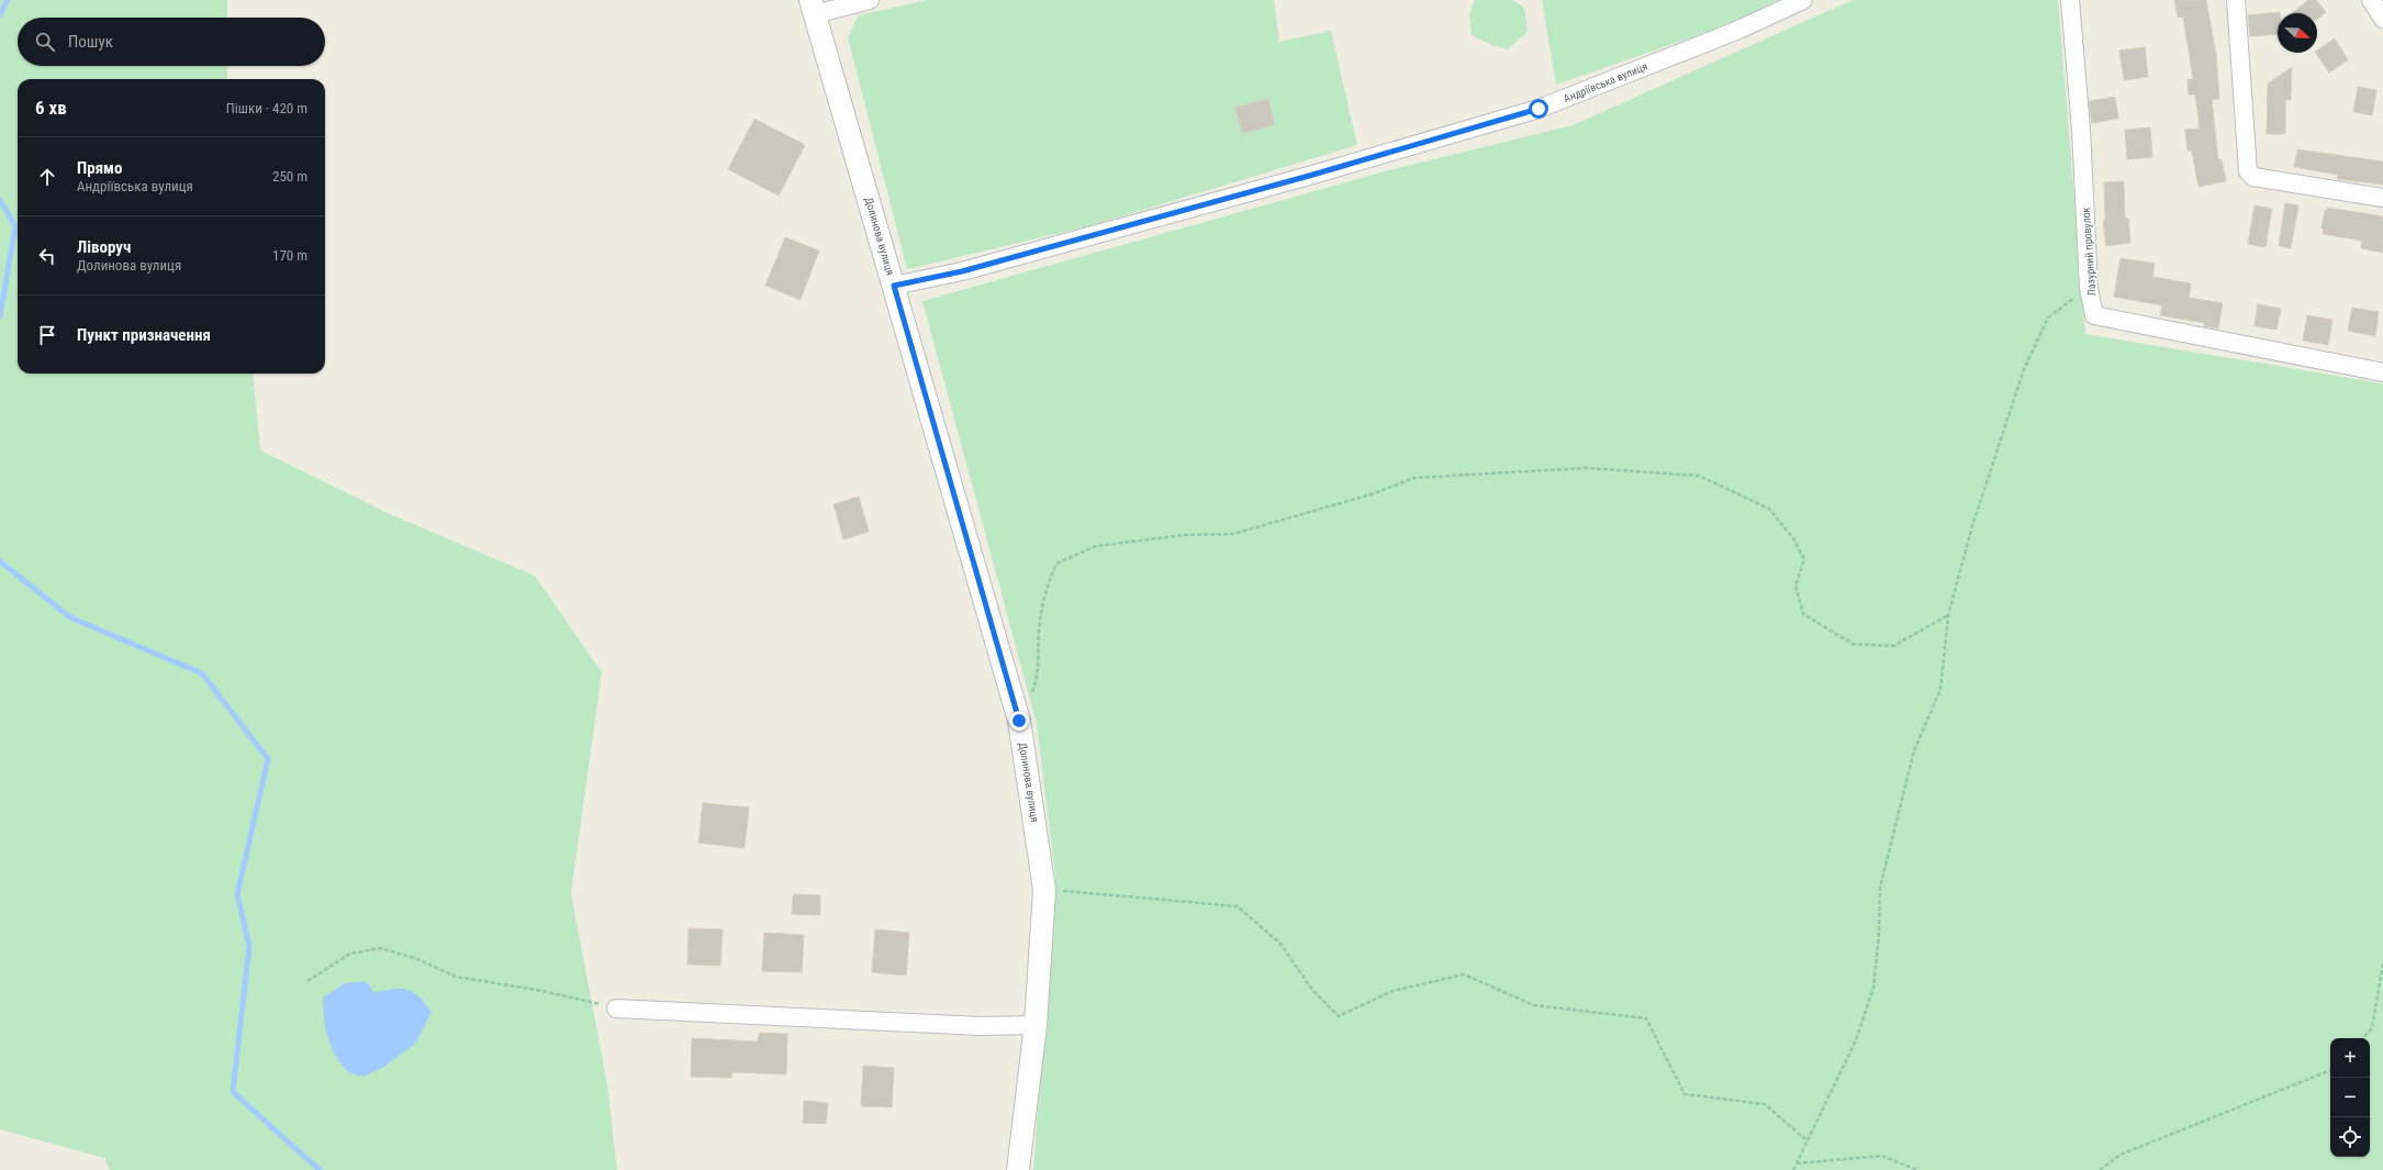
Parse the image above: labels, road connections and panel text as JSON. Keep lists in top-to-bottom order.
{
  "streets": {
    "street": ["Андріївська вулиця", "Долинова вулиця", "Лазурний провулок"]
  },
  "crossings": [
    ["Андріївська вулиця", "Долинова вулиця"]
  ],
  "north": "bottom right",
  "page": {
    "search": "Пошук",
    "heading": ["6 хв", "Пішки · 420 m"],
    "list": [
      ["Прямо", "Андріївська вулиця", "250 m"],
      ["Ліворуч", "Долинова вулиця", "170 m"],
      "Пункт призначення"
    ],
    "map_buttons": ["+", "−"]
  }
}
